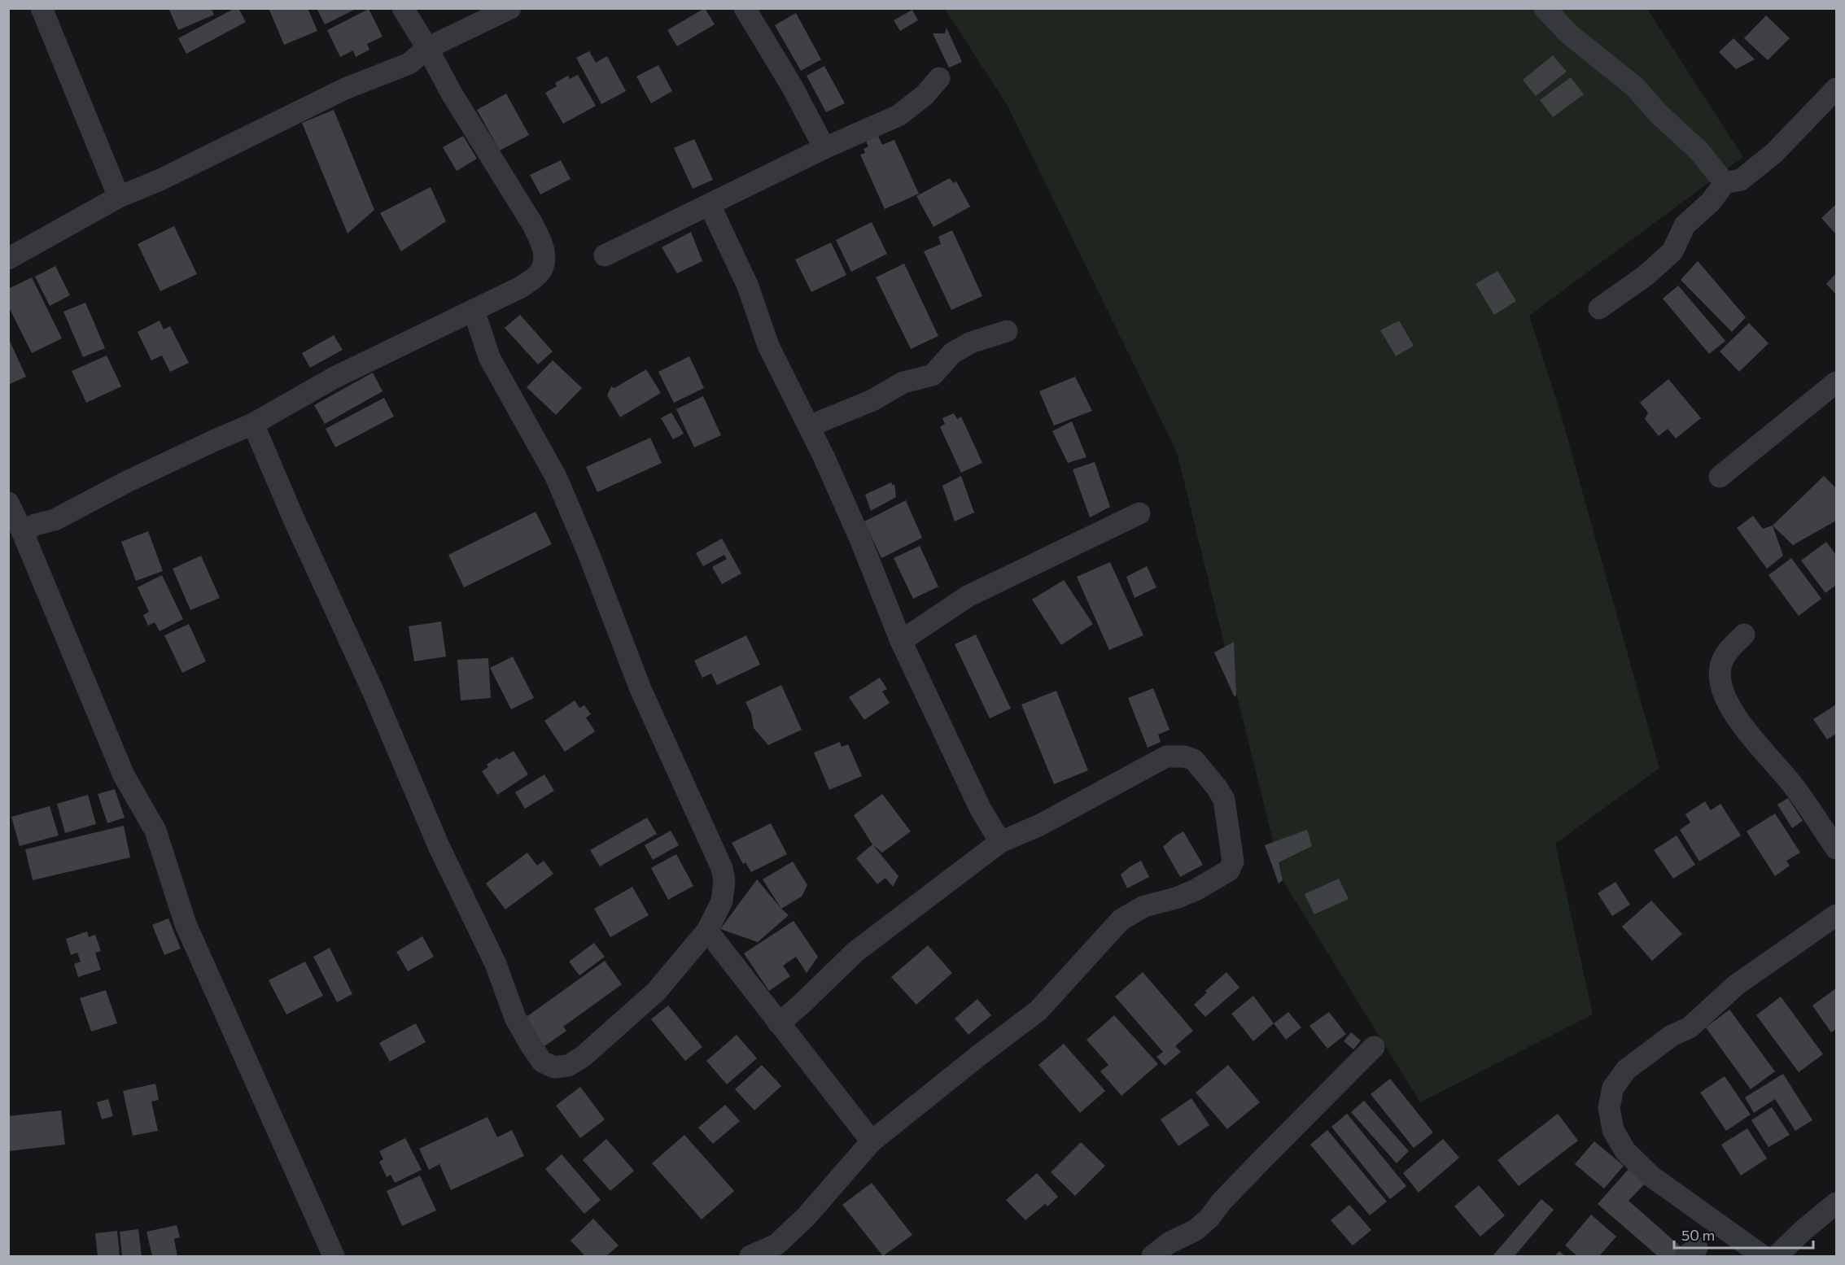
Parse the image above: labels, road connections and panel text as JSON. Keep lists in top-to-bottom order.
{
  "scale_bar": "50 m"
}
